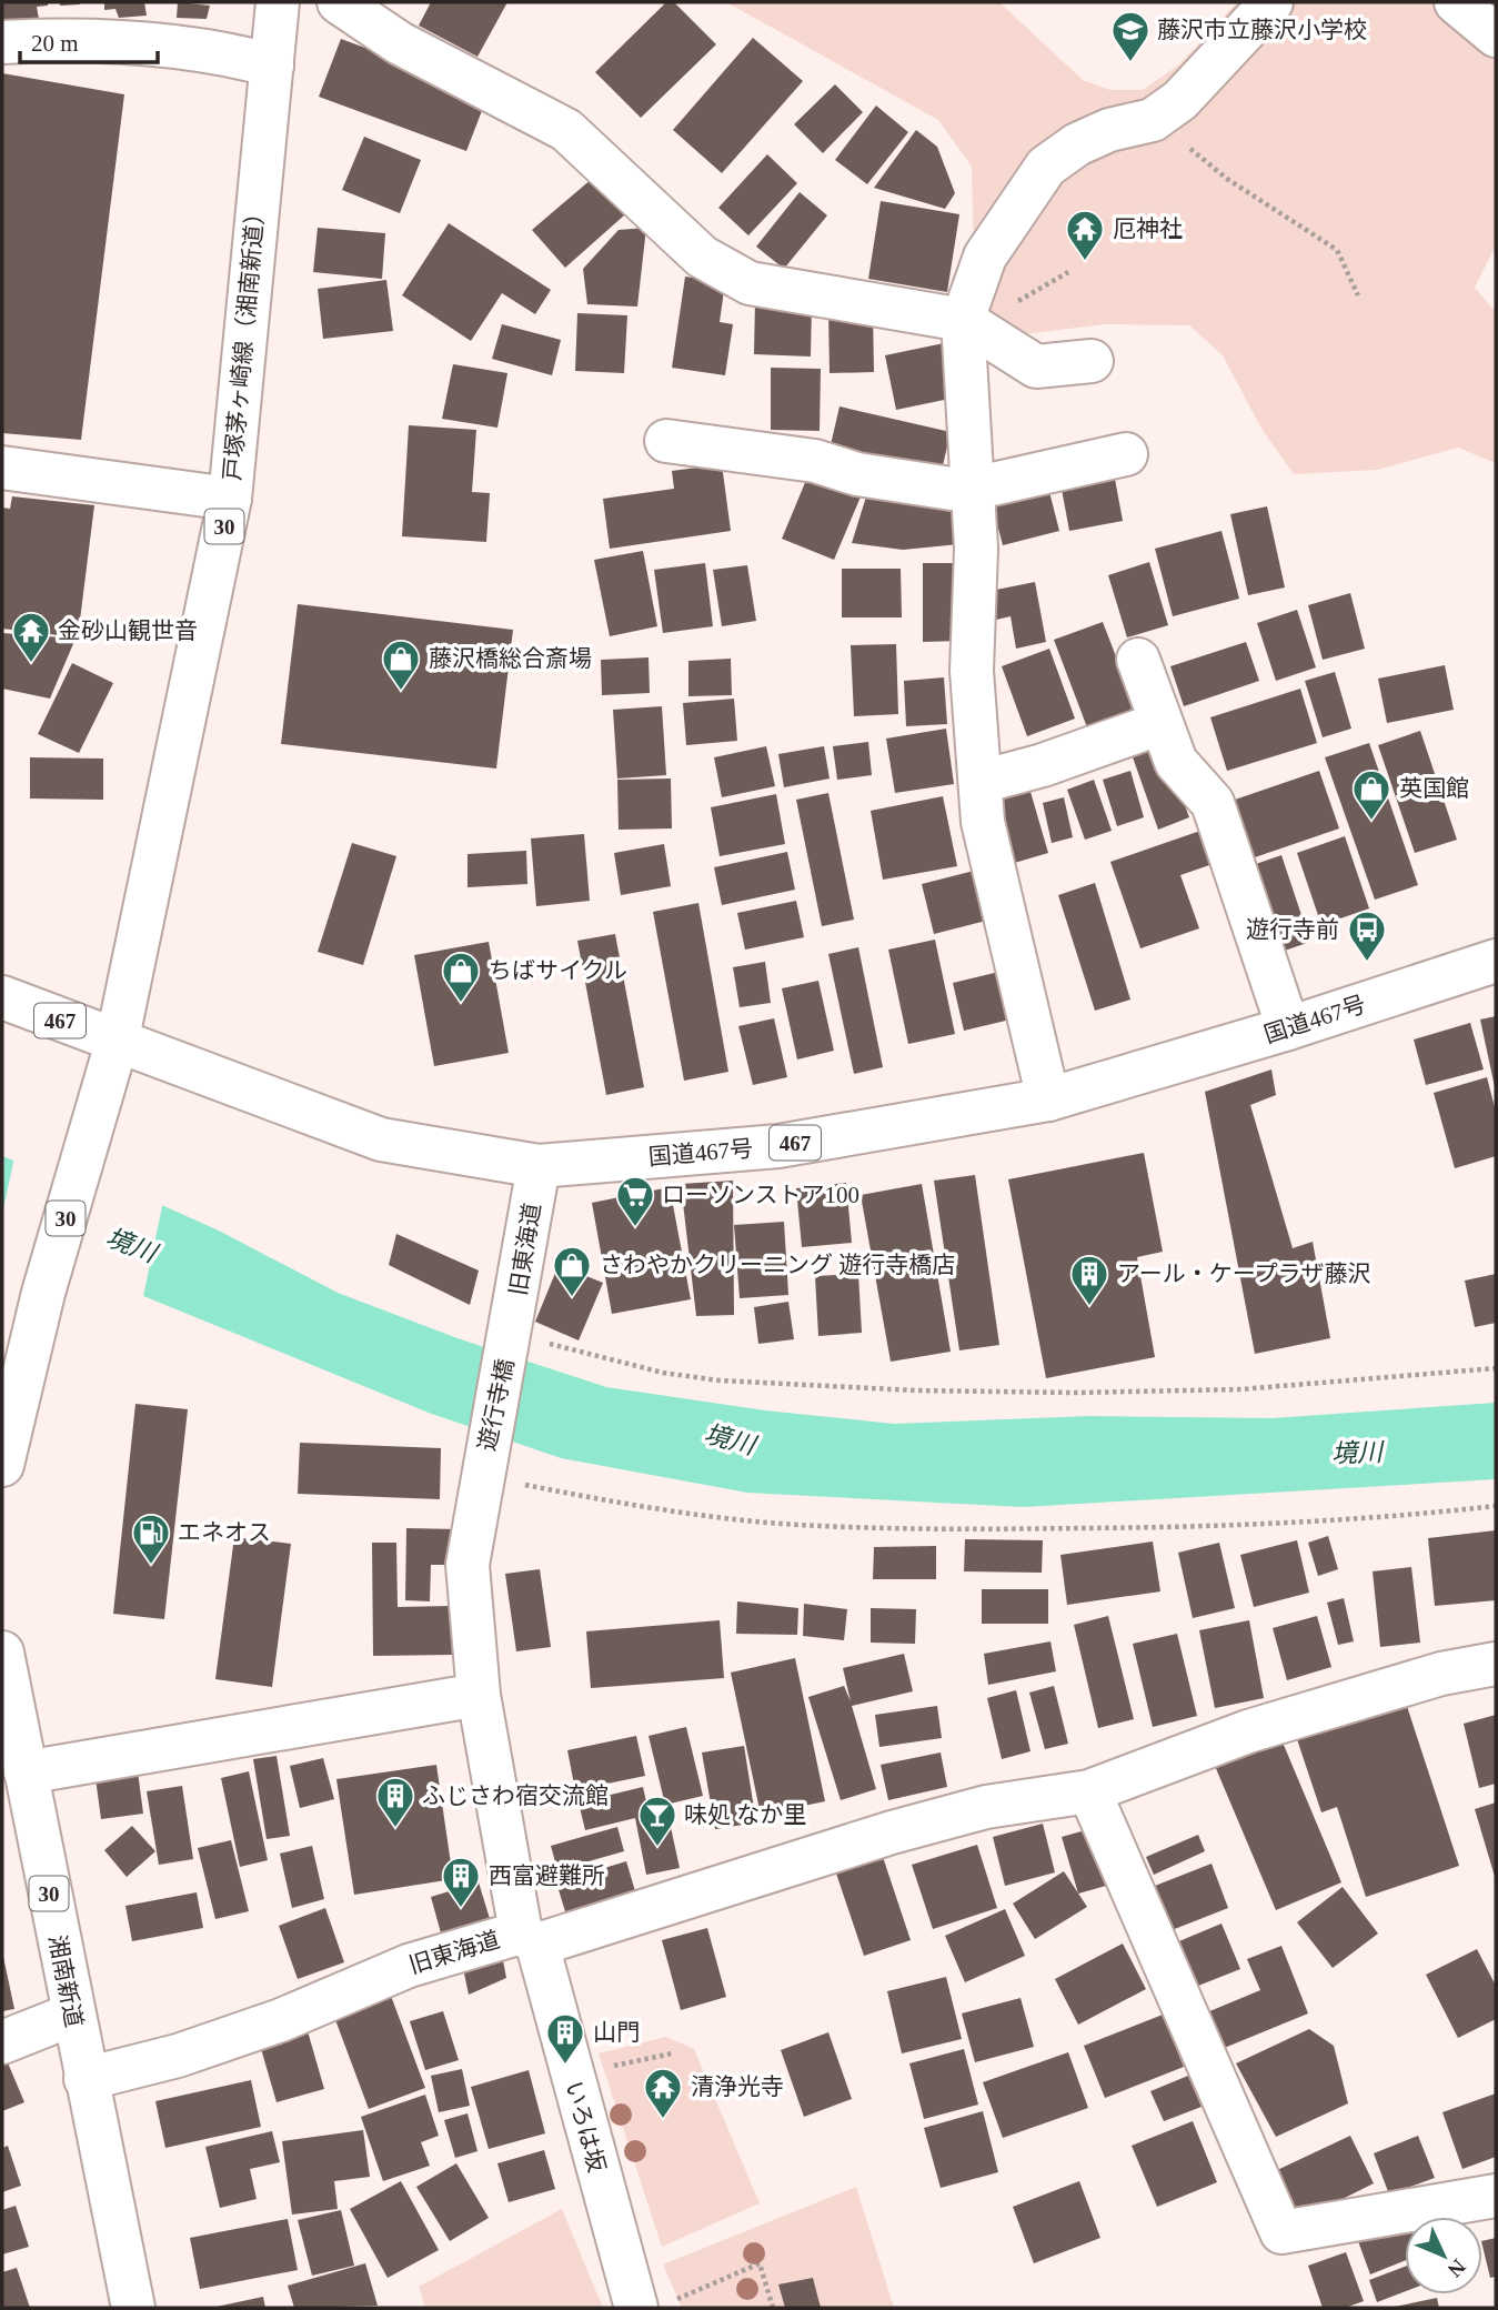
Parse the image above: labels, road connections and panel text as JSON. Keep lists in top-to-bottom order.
{
  "streets": {
    "main road": [
      "戸塚茅ヶ崎線（湘南新道）",
      "30",
      "国道467号",
      "467",
      "旧東海道",
      "遊行寺橋",
      "湘南新道",
      "いろは坂"
    ]
  },
  "crossings": [
    ["戸塚茅ヶ崎線（湘南新道）", "30"],
    ["戸塚茅ヶ崎線（湘南新道）", "国道467号"],
    ["30", "国道467号"],
    ["国道467号", "旧東海道"],
    ["旧東海道", "遊行寺橋"],
    ["旧東海道", "湘南新道"],
    ["旧東海道", "いろは坂"]
  ],
  "water": ["境川"],
  "places": {
    "school or university": ["藤沢市立藤沢小学校"],
    "temple": ["厄神社", "金砂山観世音", "清浄光寺"],
    "shop": [
      "藤沢橋総合斎場",
      "英国館",
      "ちばサイクル",
      "さわやかクリーニング 遊行寺橋店"
    ],
    "bus stop": ["遊行寺前"],
    "supermarket": ["ローソンストア100"],
    "building": [
      "アール・ケープラザ藤沢",
      "ふじさわ宿交流館",
      "西富避難所",
      "山門"
    ],
    "fuel station": ["エネオス"],
    "bar": ["味処 なか里"]
  },
  "scale_bar": "20 m",
  "north": "bottom right"
}
